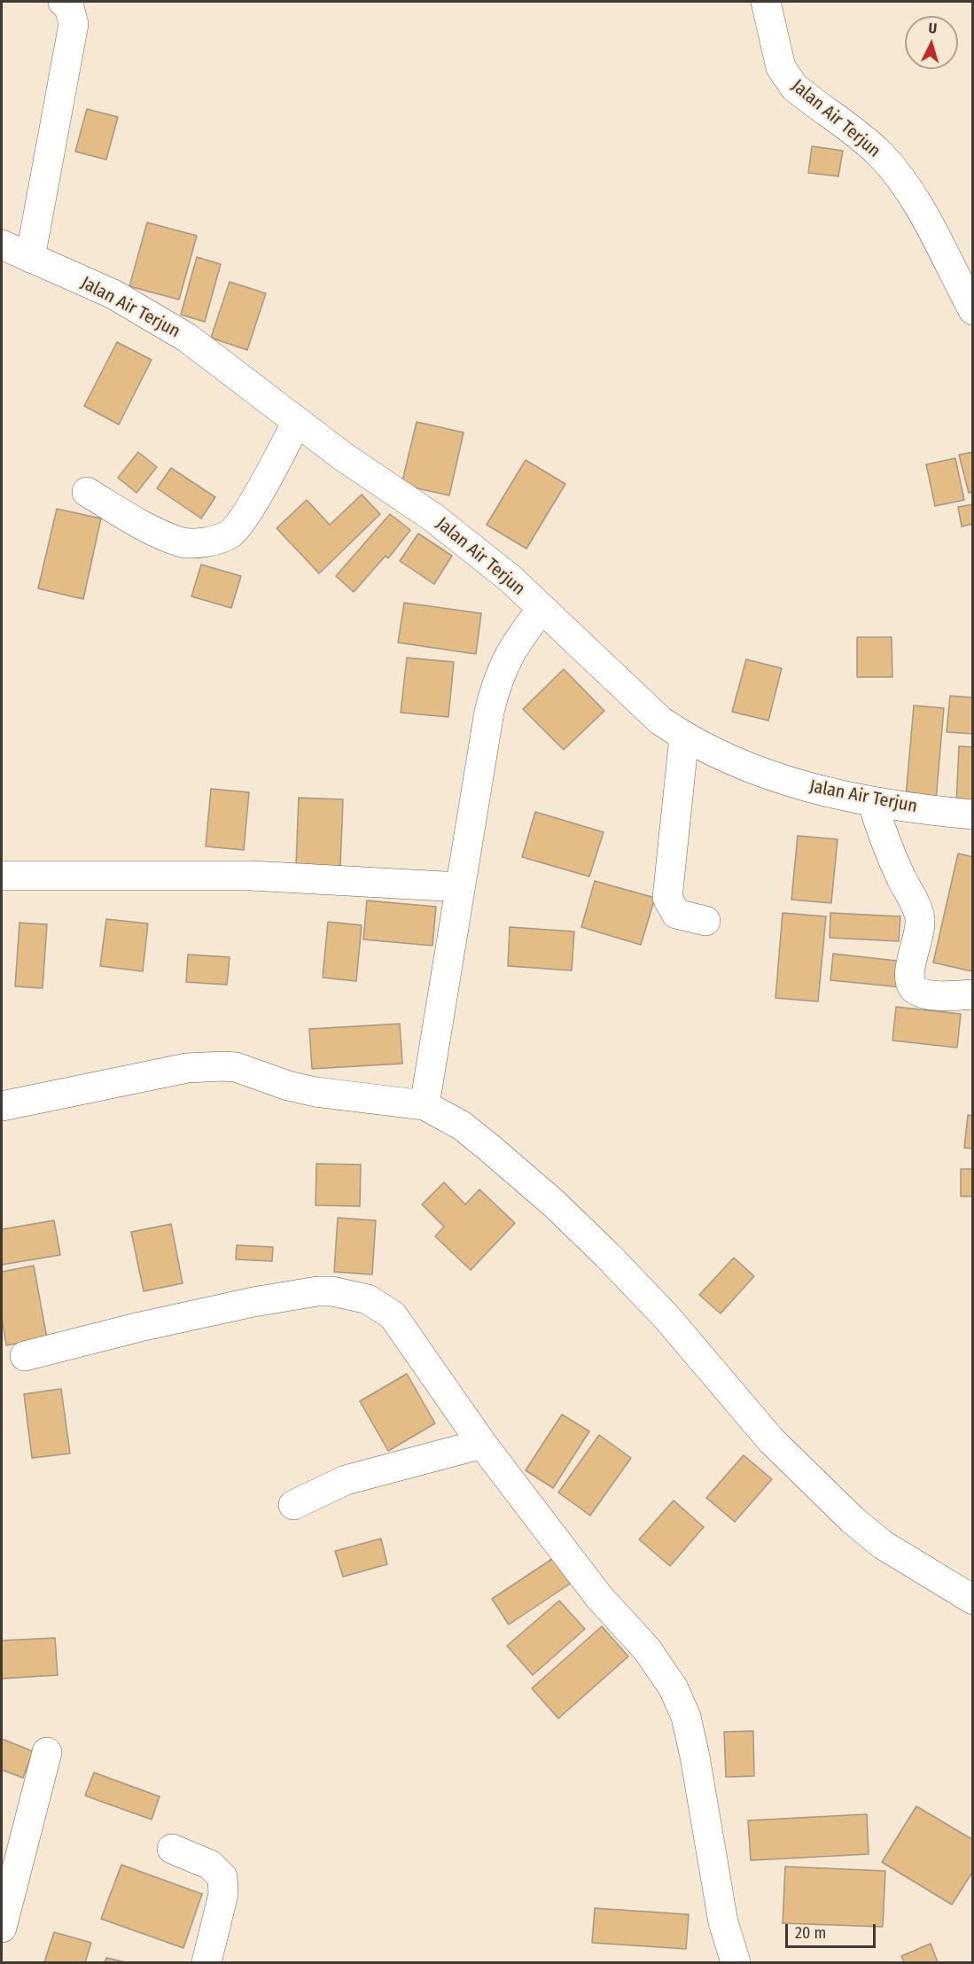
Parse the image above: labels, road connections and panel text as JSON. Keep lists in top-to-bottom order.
{
  "streets": {
    "street": ["Jalan Air Terjun"]
  },
  "scale_bar": "20 m",
  "north": "top"
}
